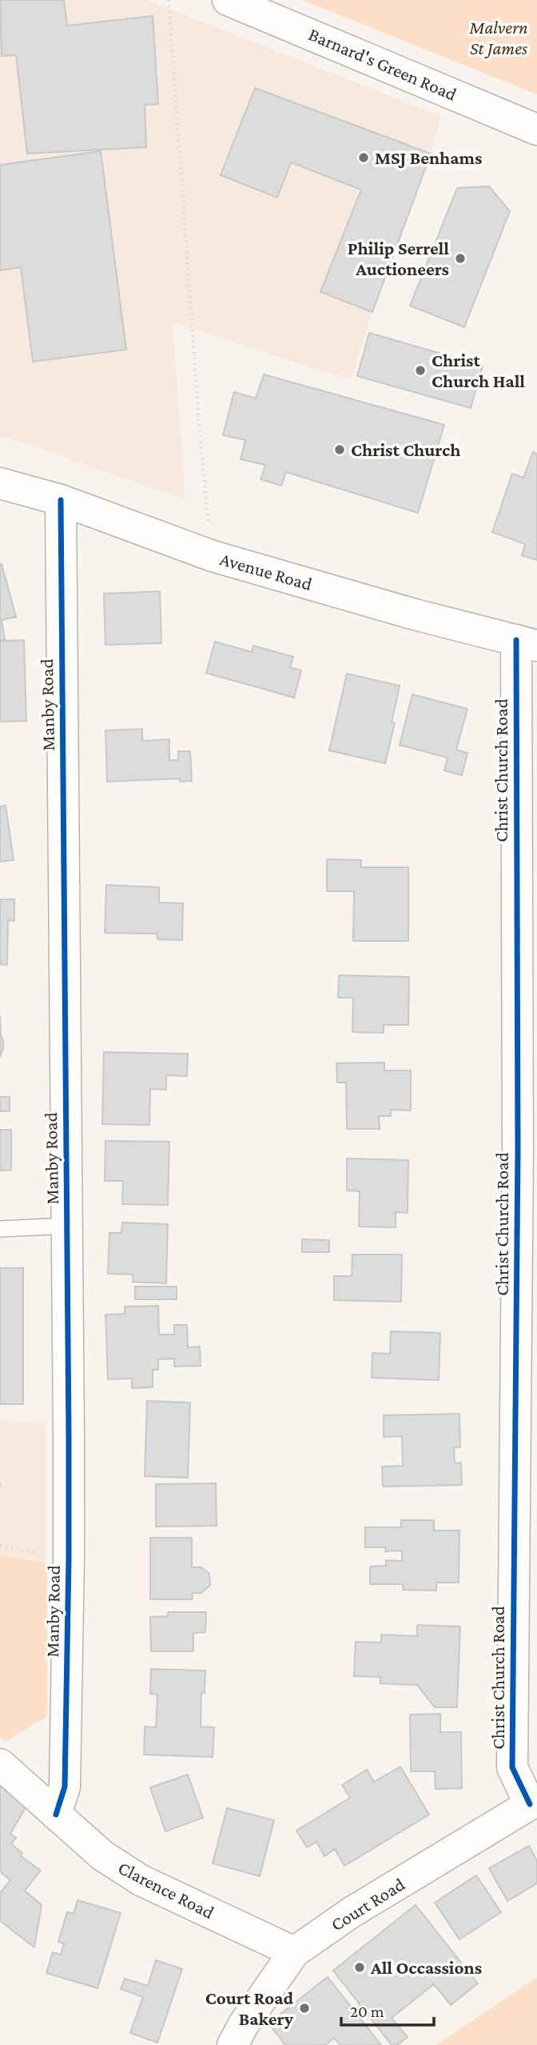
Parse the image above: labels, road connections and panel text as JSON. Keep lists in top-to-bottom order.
{
  "streets": {
    "street": [
      "Barnard's Green Road",
      "Avenue Road",
      "Manby Road",
      "Christ Church Road",
      "Clarence Road",
      "Court Road"
    ]
  },
  "crossings": [
    ["Avenue Road", "Manby Road"],
    ["Avenue Road", "Christ Church Road"],
    ["Manby Road", "Clarence Road"],
    ["Christ Church Road", "Court Road"],
    ["Clarence Road", "Court Road"]
  ],
  "parks": ["Malvern St James"],
  "places": [
    "MSJ Benhams",
    "Philip Serrell Auctioneers",
    "Christ Church Hall",
    "Christ Church",
    "All Occassions",
    "Court Road Bakery"
  ],
  "scale_bar": "20 m"
}
